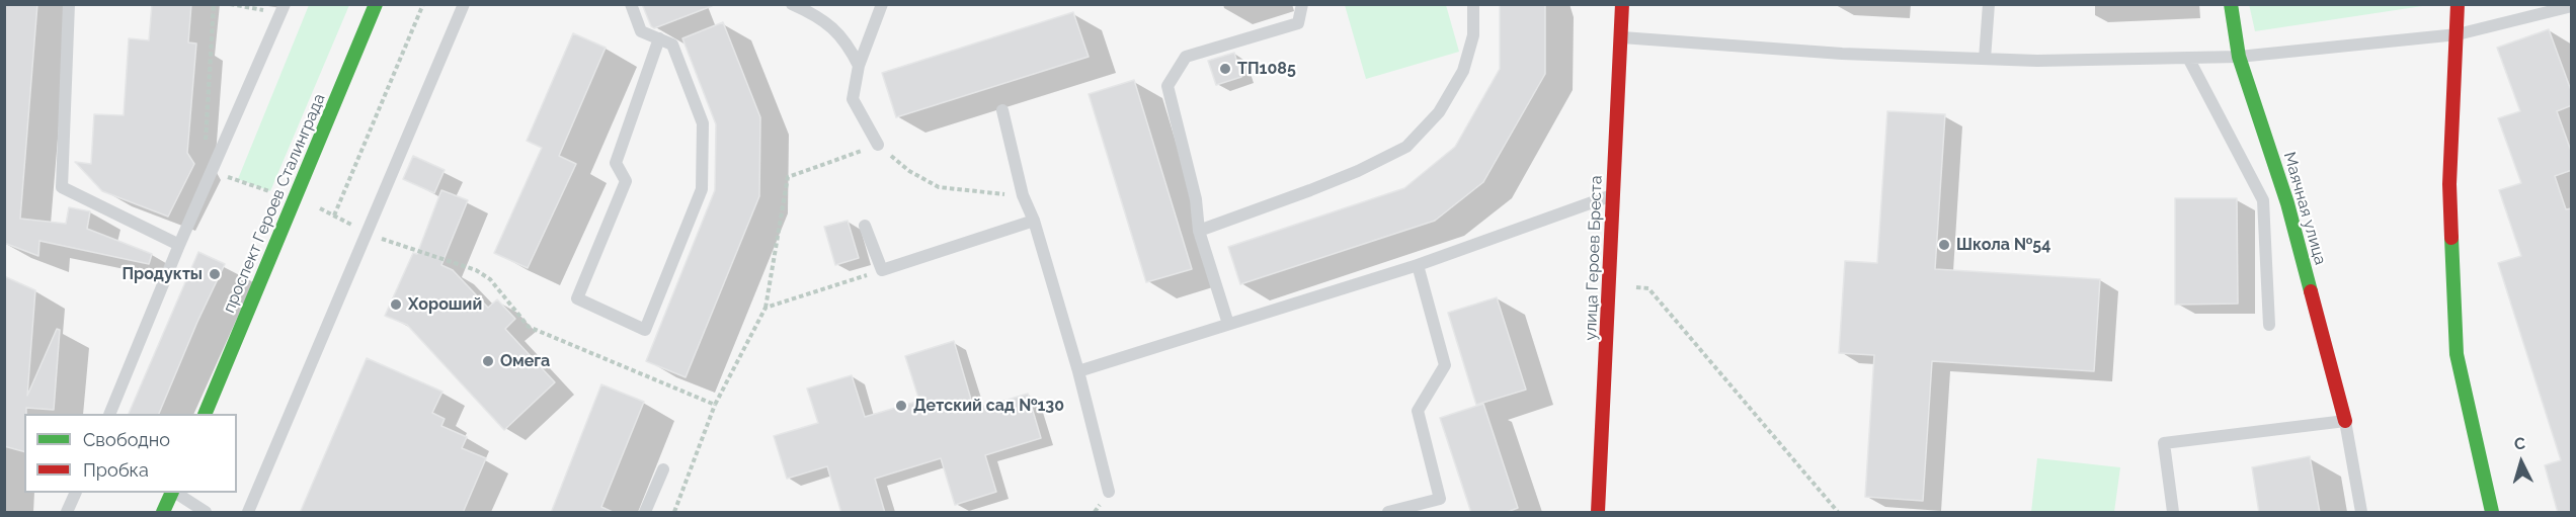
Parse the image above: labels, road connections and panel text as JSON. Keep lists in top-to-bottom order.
{
  "streets": {
    "street": ["проспект Героев Сталинграда", "Маячная улица", "улица Героев Бреста"]
  },
  "places": [
    "ТП1085",
    "Школа №54",
    "Продукты",
    "Хороший",
    "Омега",
    "Детский сад №130"
  ],
  "legend": ["Свободно", "Пробка"],
  "north": "top"
}
